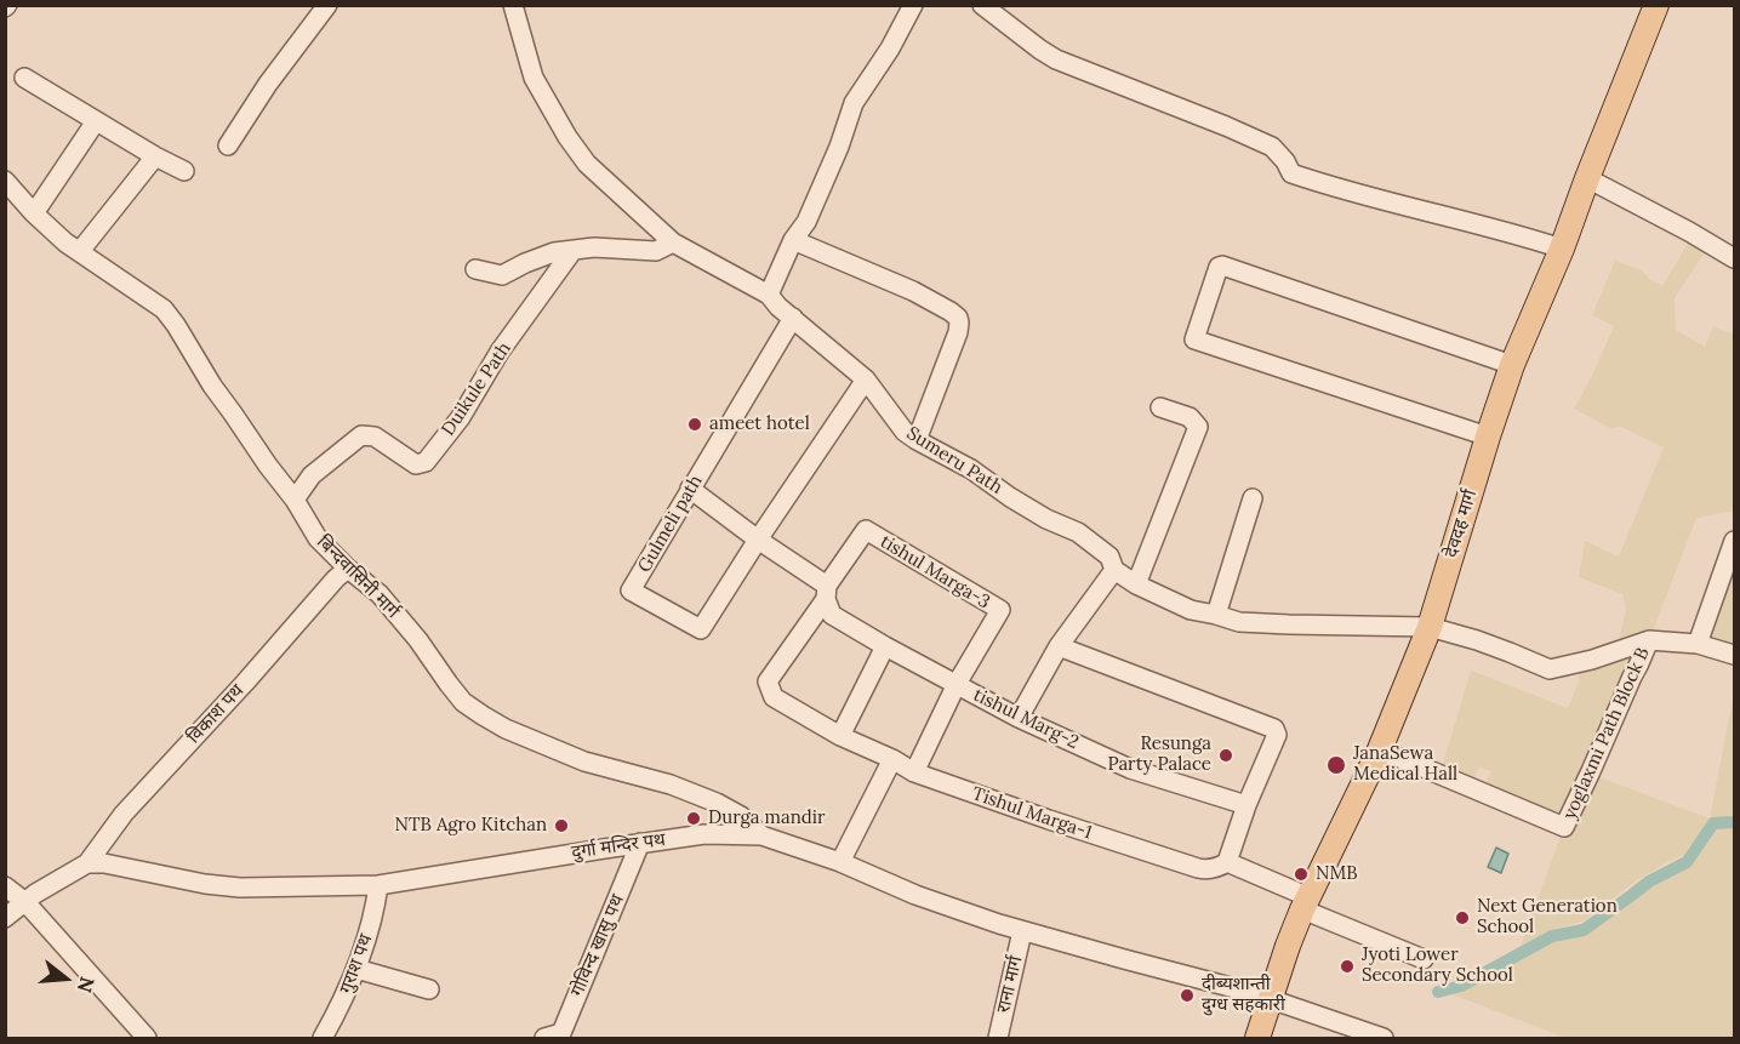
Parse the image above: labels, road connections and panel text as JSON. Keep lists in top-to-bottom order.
{
  "streets": {
    "main road": ["देवदह मार्ग"],
    "street": [
      "Duikule Path",
      "Sumeru Path",
      "Gulmeli path",
      "tishul Marga-3",
      "बिन्दवासिनी मार्ग",
      "विकाश पथ",
      "tishul Marg-2",
      "yoglaxmi Path Block B",
      "Tishul Marga-1",
      "दुर्गा मन्दिर पथ",
      "गोविन्द खासु पथ",
      "गुराश पथ",
      "राना मार्ग"
    ]
  },
  "crossings": [
    ["Duikule Path", "बिन्दवासिनी मार्ग"],
    ["Sumeru Path", "Gulmeli path"],
    ["Sumeru Path", "देवदह मार्ग"],
    ["Sumeru Path", "yoglaxmi Path Block B"],
    ["Gulmeli path", "tishul Marg-2"],
    ["देवदह मार्ग", "yoglaxmi Path Block B"],
    ["देवदह मार्ग", "दुर्गा मन्दिर पथ"],
    ["tishul Marga-3", "tishul Marg-2"],
    ["tishul Marga-3", "Tishul Marga-1"],
    ["बिन्दवासिनी मार्ग", "विकाश पथ"],
    ["बिन्दवासिनी मार्ग", "दुर्गा मन्दिर पथ"],
    ["विकाश पथ", "दुर्गा मन्दिर पथ"],
    ["tishul Marg-2", "Tishul Marga-1"],
    ["दुर्गा मन्दिर पथ", "गोविन्द खासु पथ"],
    ["दुर्गा मन्दिर पथ", "गुराश पथ"],
    ["दुर्गा मन्दिर पथ", "राना मार्ग"]
  ],
  "places": [
    "ameet hotel",
    "Resunga Party Palace",
    "JanaSewa Medical Hall",
    "Durga mandir",
    "NTB Agro Kitchan",
    "NMB",
    "Next Generation School",
    "Jyoti Lower Secondary School",
    "दीब्यशान्ती दुग्ध सहकारी"
  ],
  "north": "right"
}
